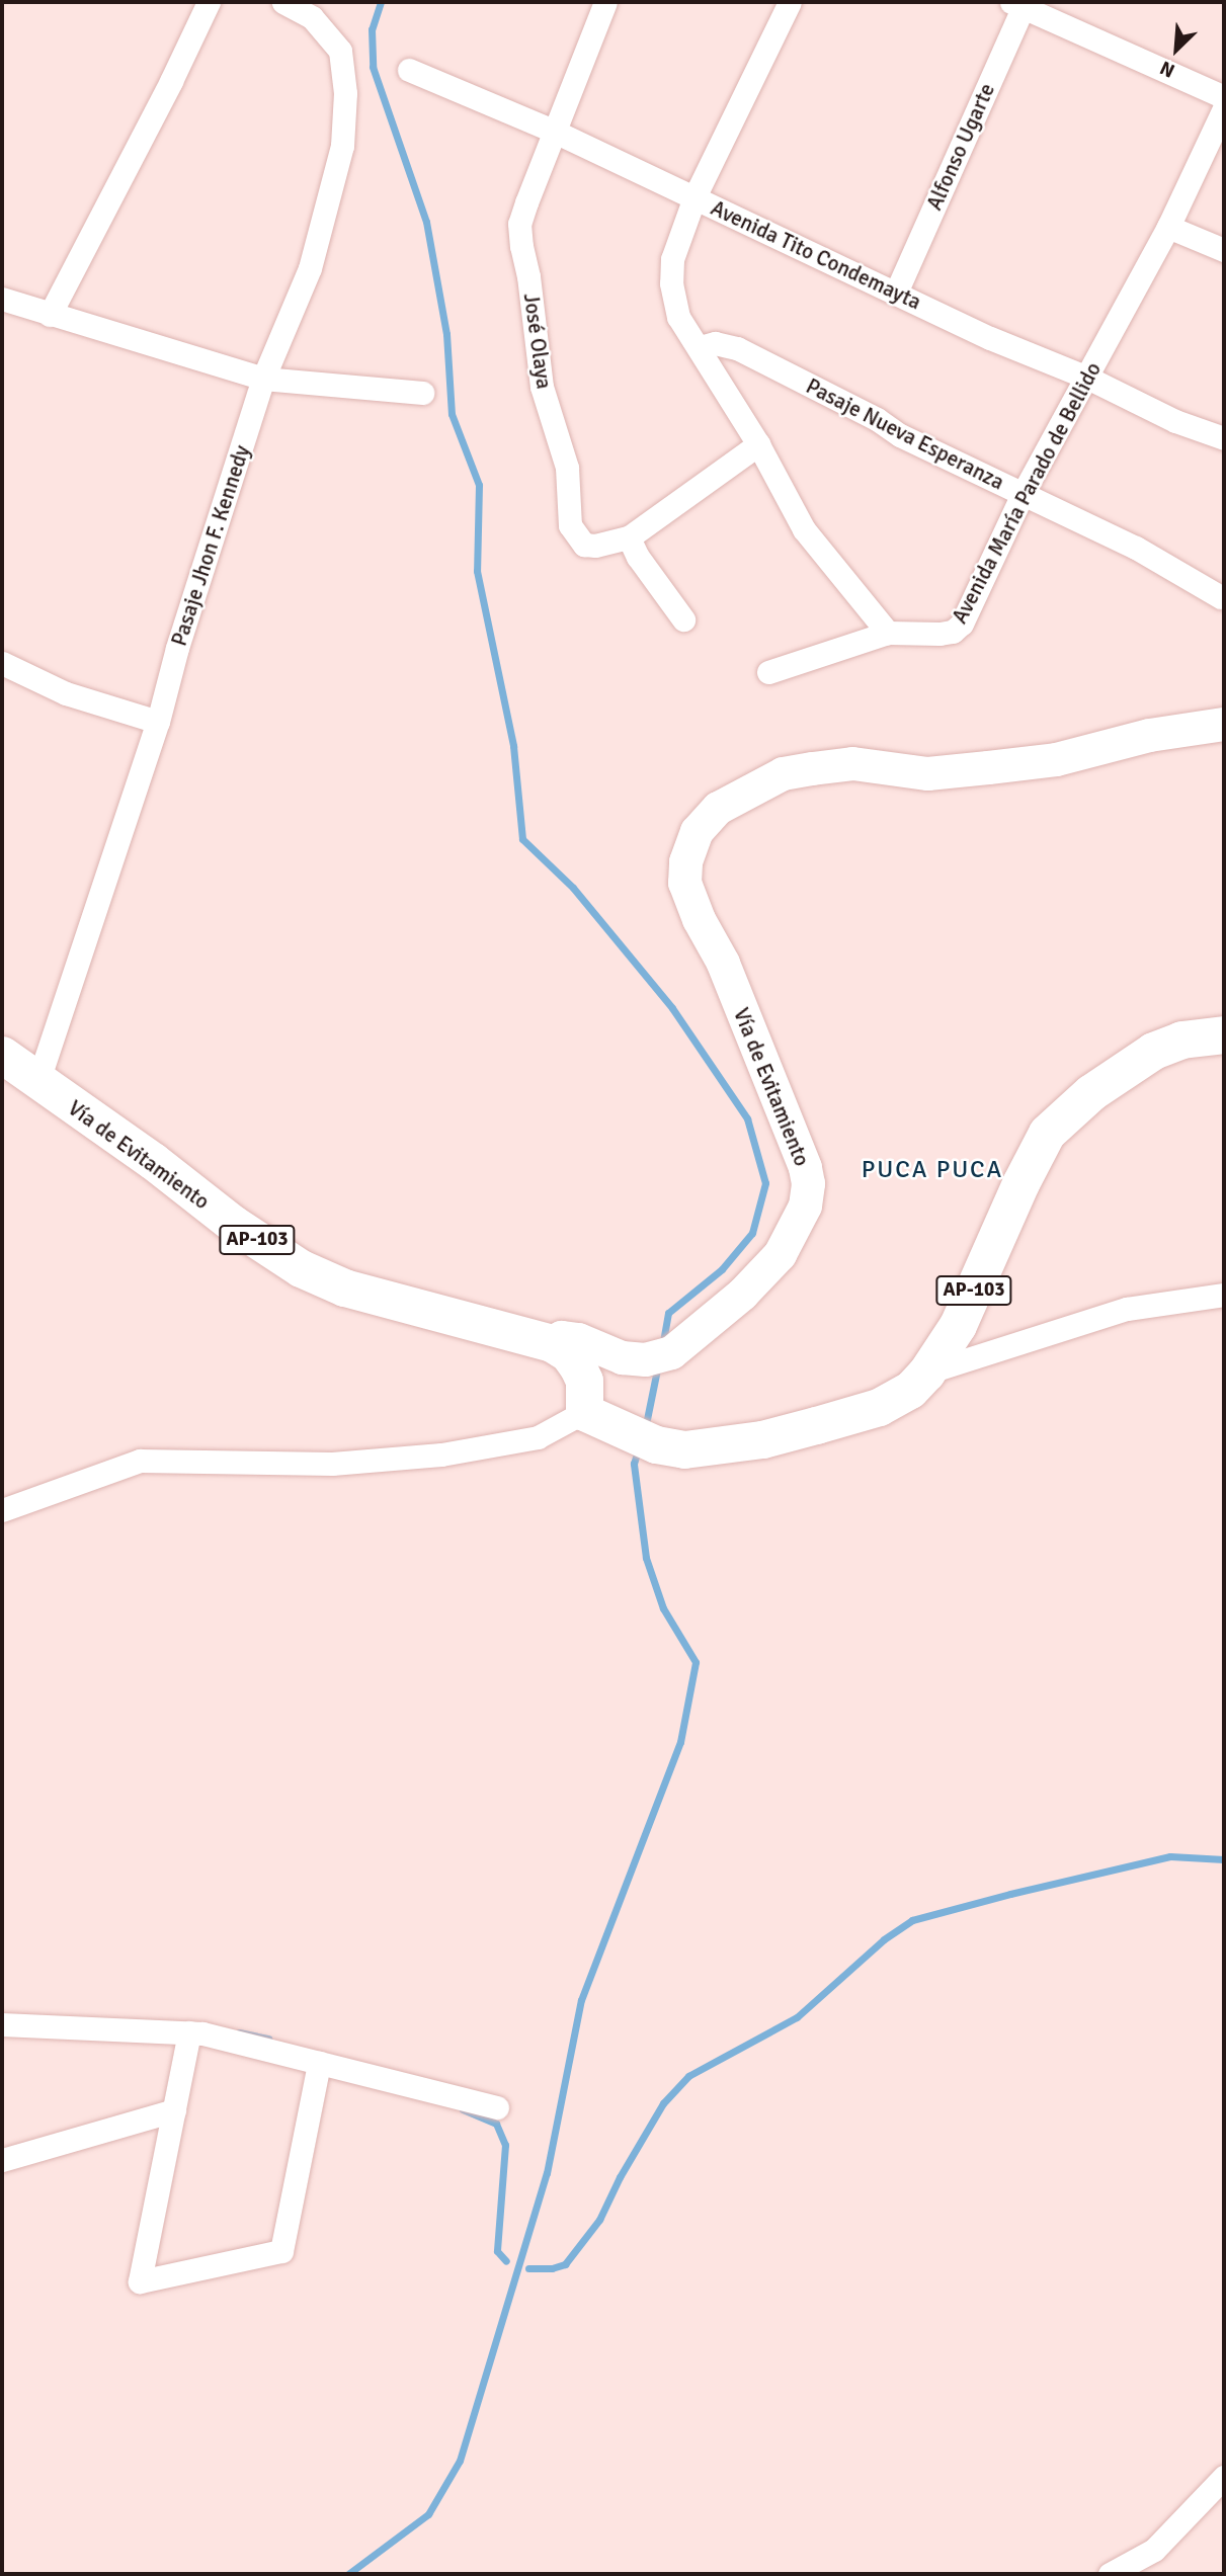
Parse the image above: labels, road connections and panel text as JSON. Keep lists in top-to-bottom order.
{
  "streets": {
    "main road": ["Vía de Evitamiento", "AP-103"],
    "street": [
      "Alfonso Ugarte",
      "Avenida Tito Condemayta",
      "José Olaya",
      "Pasaje Nueva Esperanza",
      "Avenida María Parado de Bellido",
      "Pasaje Jhon F. Kennedy"
    ]
  },
  "crossings": [
    ["Alfonso Ugarte", "Avenida Tito Condemayta"],
    ["Avenida Tito Condemayta", "José Olaya"],
    ["Avenida Tito Condemayta", "Avenida María Parado de Bellido"],
    ["Pasaje Nueva Esperanza", "Avenida María Parado de Bellido"],
    ["Pasaje Jhon F. Kennedy", "Vía de Evitamiento"],
    ["Vía de Evitamiento", "AP-103"]
  ],
  "districts": ["PUCA PUCA"],
  "north": "bottom left"
}
